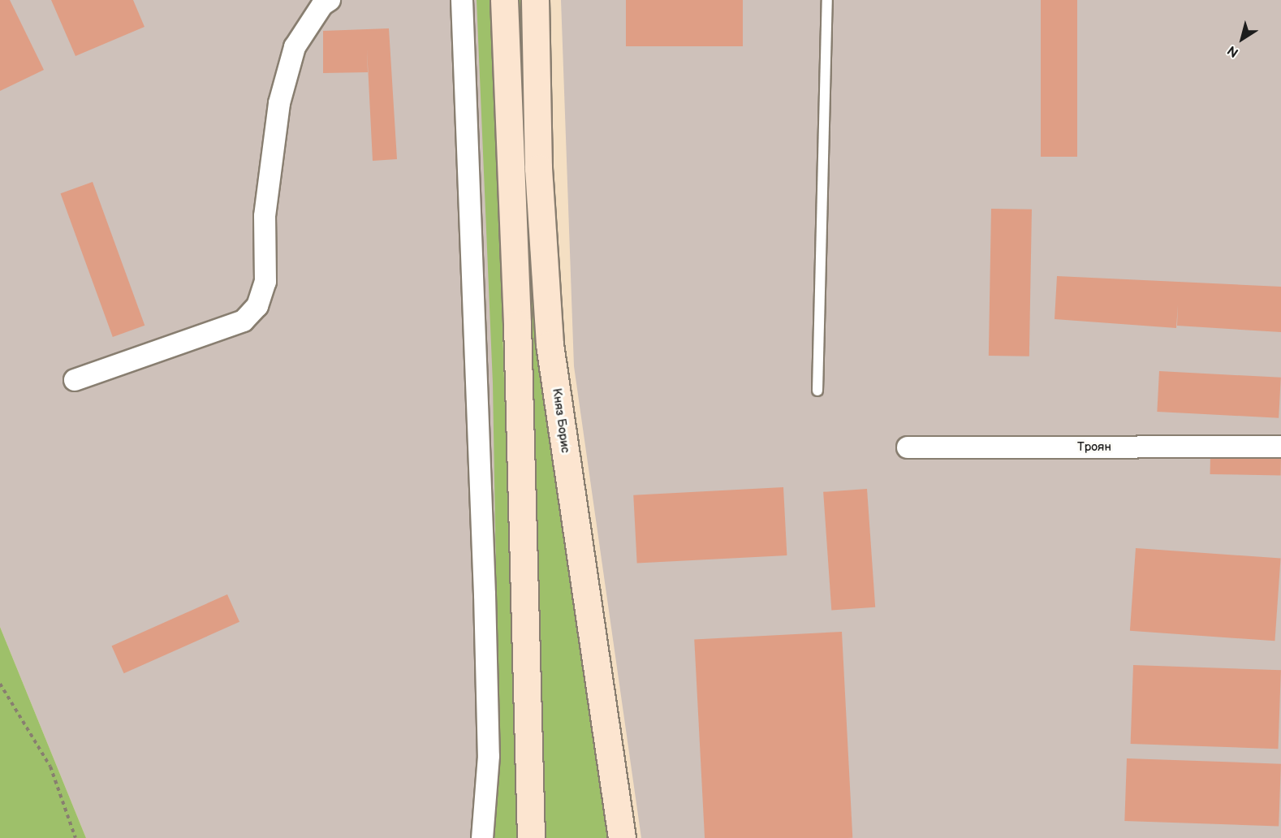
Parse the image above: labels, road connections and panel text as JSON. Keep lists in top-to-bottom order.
{
  "streets": {
    "street": ["Княз Борис", "Троян"]
  },
  "north": "bottom left"
}
